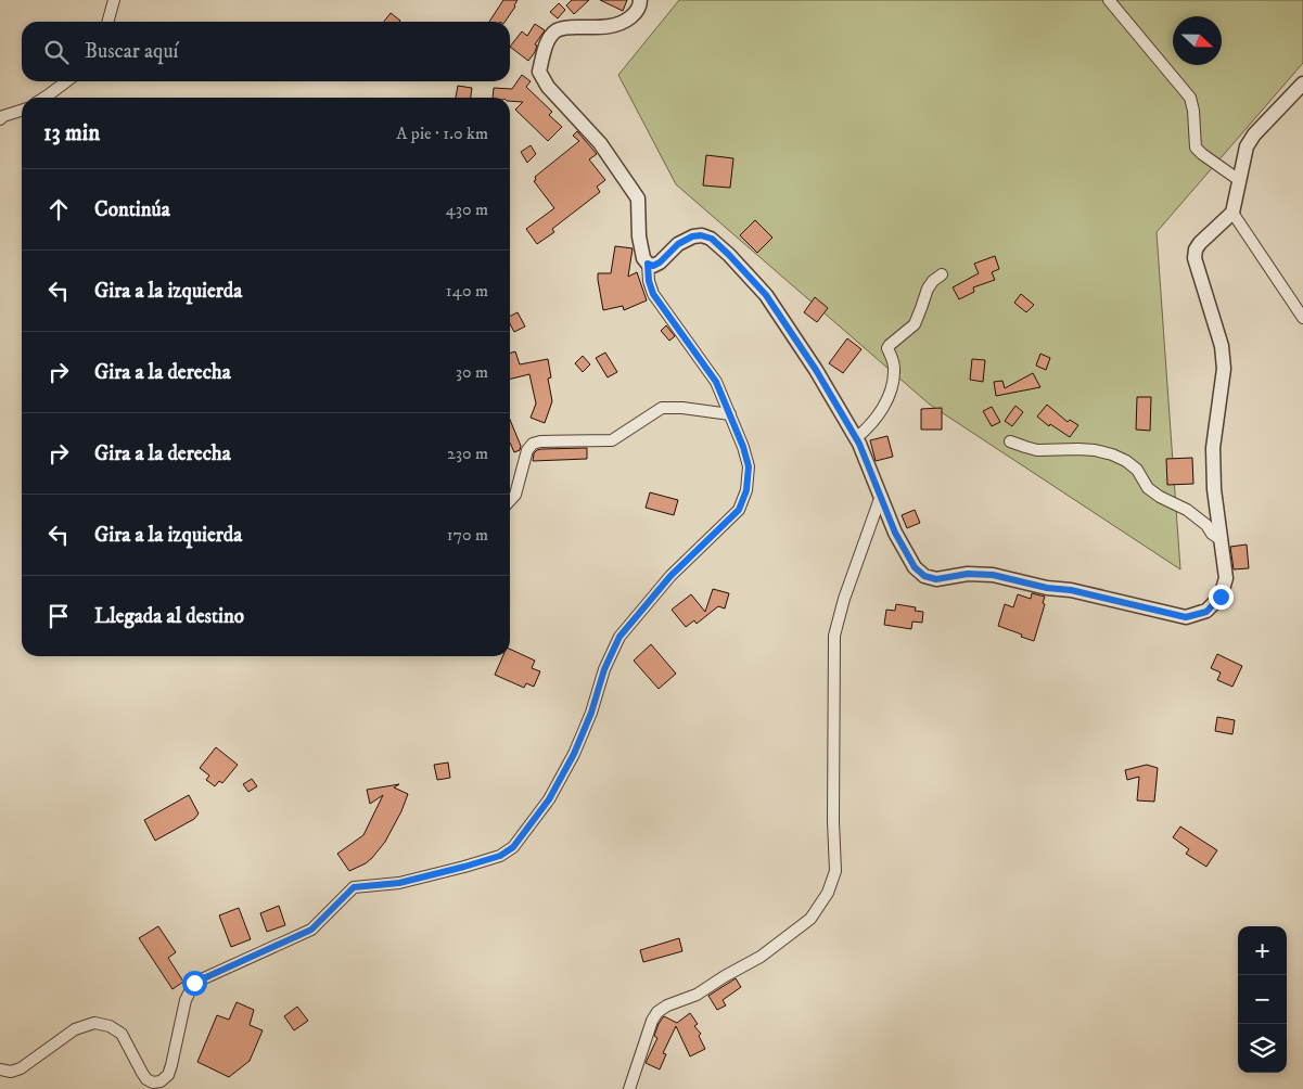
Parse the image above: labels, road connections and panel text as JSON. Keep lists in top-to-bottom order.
{
  "north": "right",
  "page": {
    "search": "Buscar aquí",
    "heading": ["13 min", "A pie · 1.0 km"],
    "list": [
      ["Continúa", "430 m"],
      ["Gira a la izquierda", "140 m"],
      ["Gira a la derecha", "30 m"],
      ["Gira a la derecha", "230 m"],
      ["Gira a la izquierda", "170 m"],
      "Llegada al destino"
    ],
    "map_buttons": ["+", "−"]
  }
}
